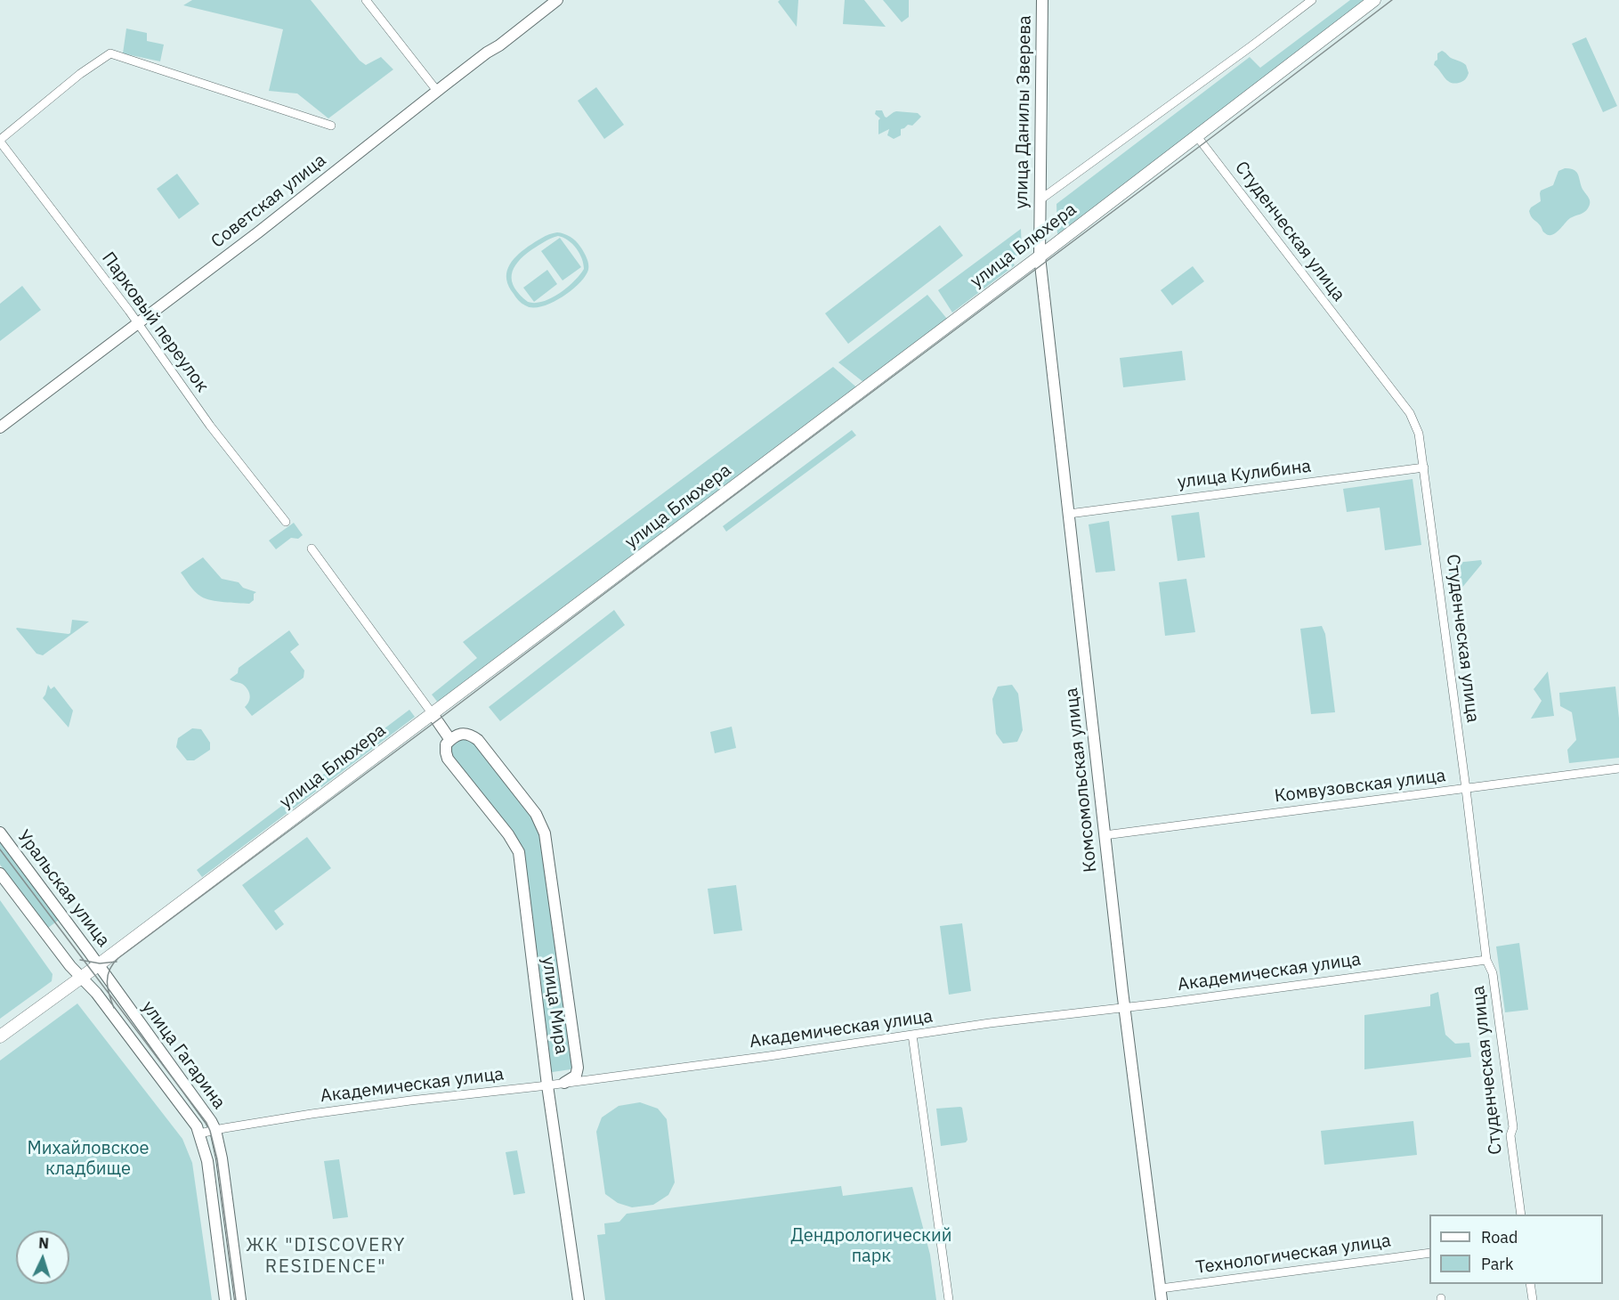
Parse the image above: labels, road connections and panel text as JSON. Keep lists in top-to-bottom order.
{
  "streets": {
    "main road": [
      "улица Данилы Зверева",
      "Советская улица",
      "улица Блюхера",
      "Комсомольская улица",
      "Уральская улица",
      "улица Мира",
      "улица Гагарина"
    ],
    "street": [
      "Студенческая улица",
      "Парковый переулок",
      "улица Кулибина",
      "Комвузовская улица",
      "Академическая улица",
      "Технологическая улица"
    ]
  },
  "crossings": [
    ["улица Данилы Зверева", "улица Блюхера"],
    ["улица Данилы Зверева", "Комсомольская улица"],
    ["Советская улица", "Парковый переулок"],
    ["Студенческая улица", "улица Блюхера"],
    ["Студенческая улица", "улица Кулибина"],
    ["Студенческая улица", "Комвузовская улица"],
    ["Студенческая улица", "Академическая улица"],
    ["улица Блюхера", "Комсомольская улица"],
    ["улица Блюхера", "Уральская улица"],
    ["улица Блюхера", "улица Гагарина"],
    ["улица Кулибина", "Комсомольская улица"],
    ["Комсомольская улица", "Комвузовская улица"],
    ["Комсомольская улица", "Академическая улица"],
    ["Комсомольская улица", "Технологическая улица"],
    ["Уральская улица", "улица Гагарина"],
    ["Академическая улица", "улица Мира"],
    ["Академическая улица", "улица Гагарина"]
  ],
  "districts": ["ЖК \"DISCOVERY RESIDENCE\""],
  "parks": ["Михайловское кладбище", "Дендрологический парк"],
  "legend": ["Road", "Park"],
  "north": "top"
}
